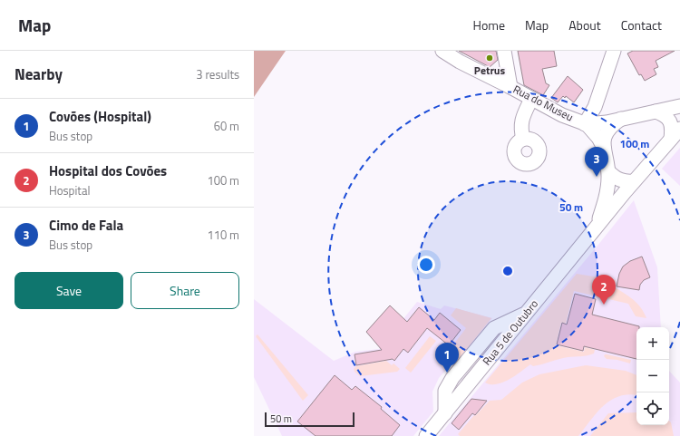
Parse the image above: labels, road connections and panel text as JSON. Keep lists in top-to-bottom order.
{
  "streets": {
    "street": ["Rua do Museu", "Rua 5 de Outubro"]
  },
  "places": ["Petrus"],
  "scale_bar": "50 m",
  "page": {
    "header": "Map",
    "nav": [
      "Home",
      "Map",
      "About",
      "Contact"
    ],
    "heading": ["Nearby", "3 results"],
    "list": [
      {
        "mark": "1",
        "name": "Covões (Hospital)",
        "note": "Bus stop",
        "value": "60 m"
      },
      {
        "mark": "2",
        "name": "Hospital dos Covões",
        "note": "Hospital",
        "value": "100 m"
      },
      {
        "mark": "3",
        "name": "Cimo de Fala",
        "note": "Bus stop",
        "value": "110 m"
      }
    ],
    "pins": ["3", "2", "1"],
    "buttons": ["Save", "Share"],
    "map_buttons": ["+", "−"],
    "scale": "50 m"
  },
  "rings": ["100 m", "50 m"]
}
